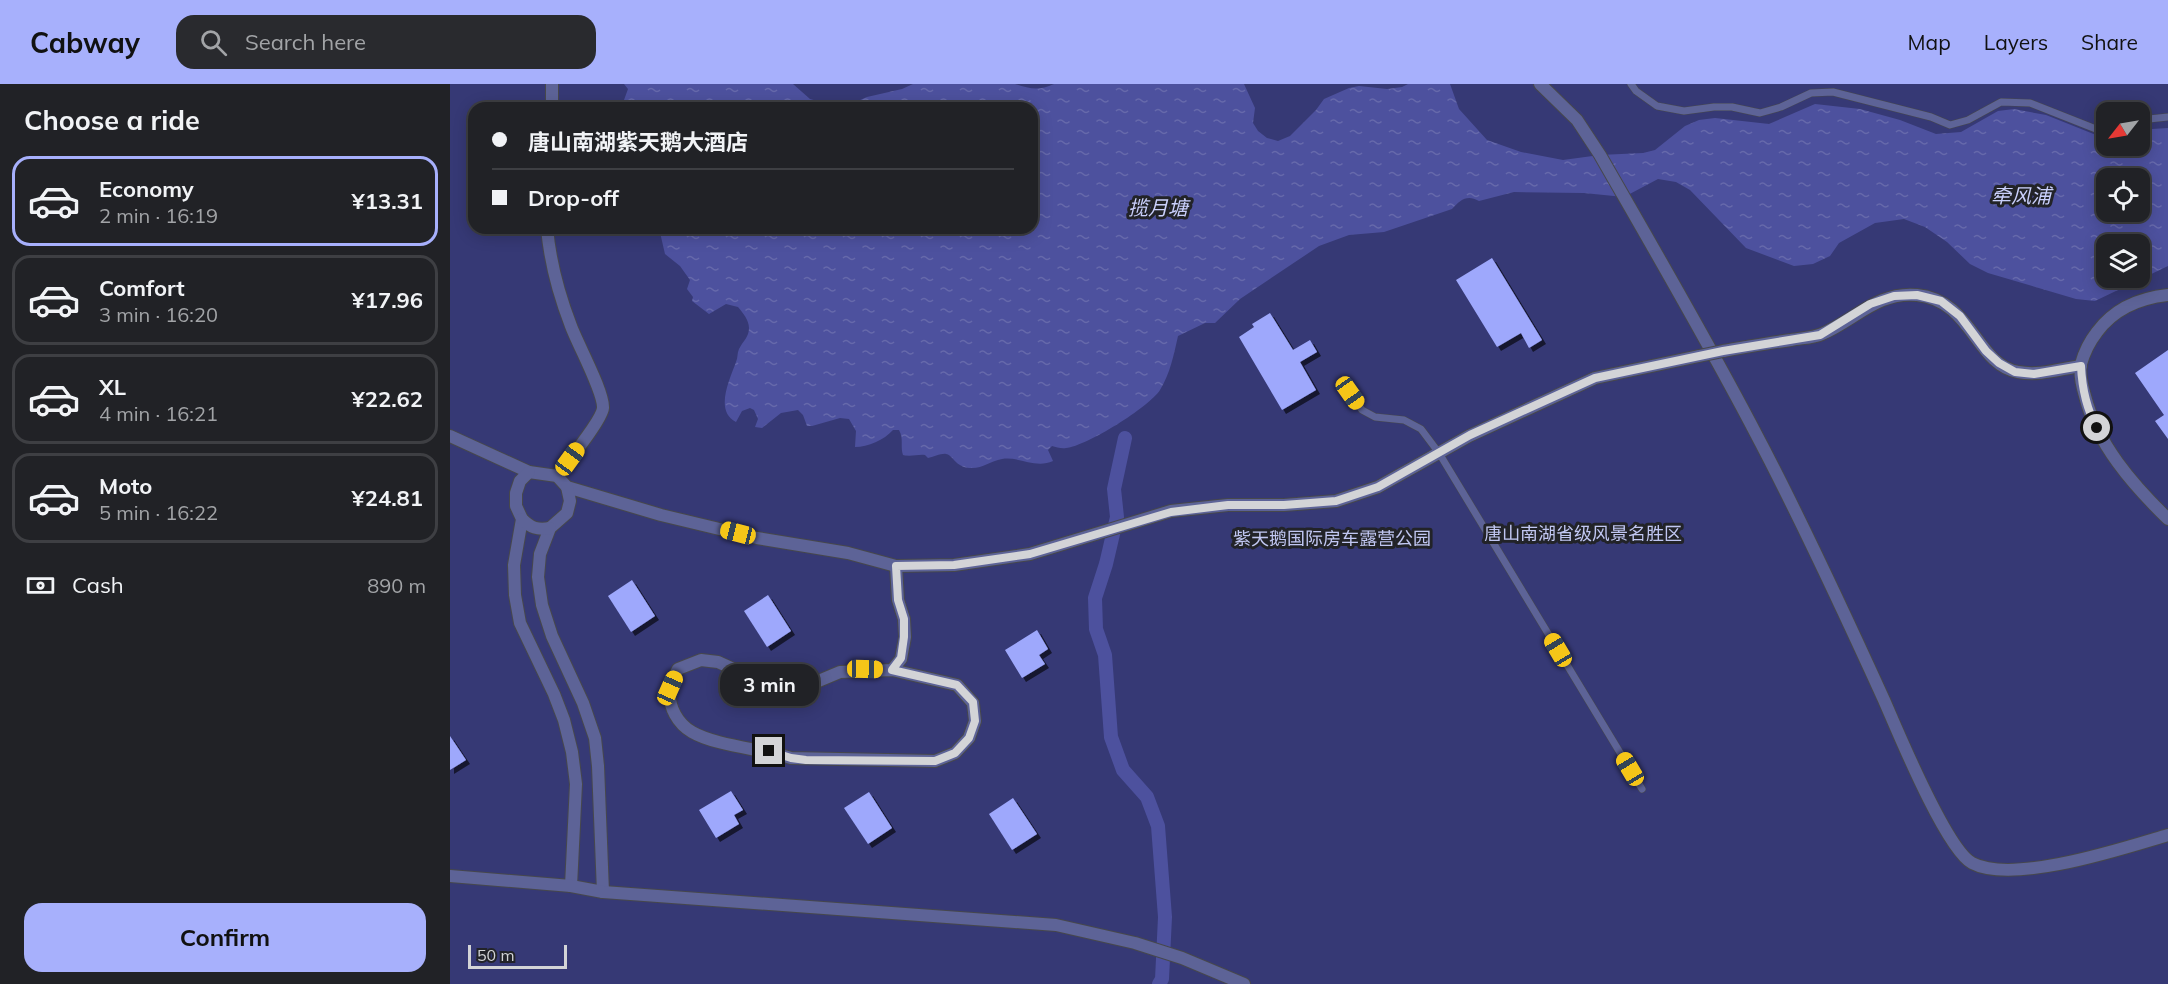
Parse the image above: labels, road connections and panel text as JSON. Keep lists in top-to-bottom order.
{
  "water": ["牵风浦", "揽月塘"],
  "parks": ["唐山南湖省级风景名胜区", "紫天鹅国际房车露营公园"],
  "scale_bar": "50 m",
  "north": "bottom left",
  "page": {
    "header": "Cabway",
    "search": "Search here",
    "nav": ["Map", "Layers", "Share"],
    "heading": "Choose a ride",
    "banner": ["唐山南湖紫天鹅大酒店", "Drop-off"],
    "list": [
      {
        "name": "Economy",
        "note": "2 min · 16:19",
        "value": "¥13.31"
      },
      {
        "name": "Comfort",
        "note": "3 min · 16:20",
        "value": "¥17.96"
      },
      {
        "name": "XL",
        "note": "4 min · 16:21",
        "value": "¥22.62"
      },
      {
        "name": "Moto",
        "note": "5 min · 16:22",
        "value": "¥24.81"
      }
    ],
    "pay": ["Cash", "890 m"],
    "bubble": "3 min",
    "buttons": "Confirm",
    "scale": "50 m"
  }
}
